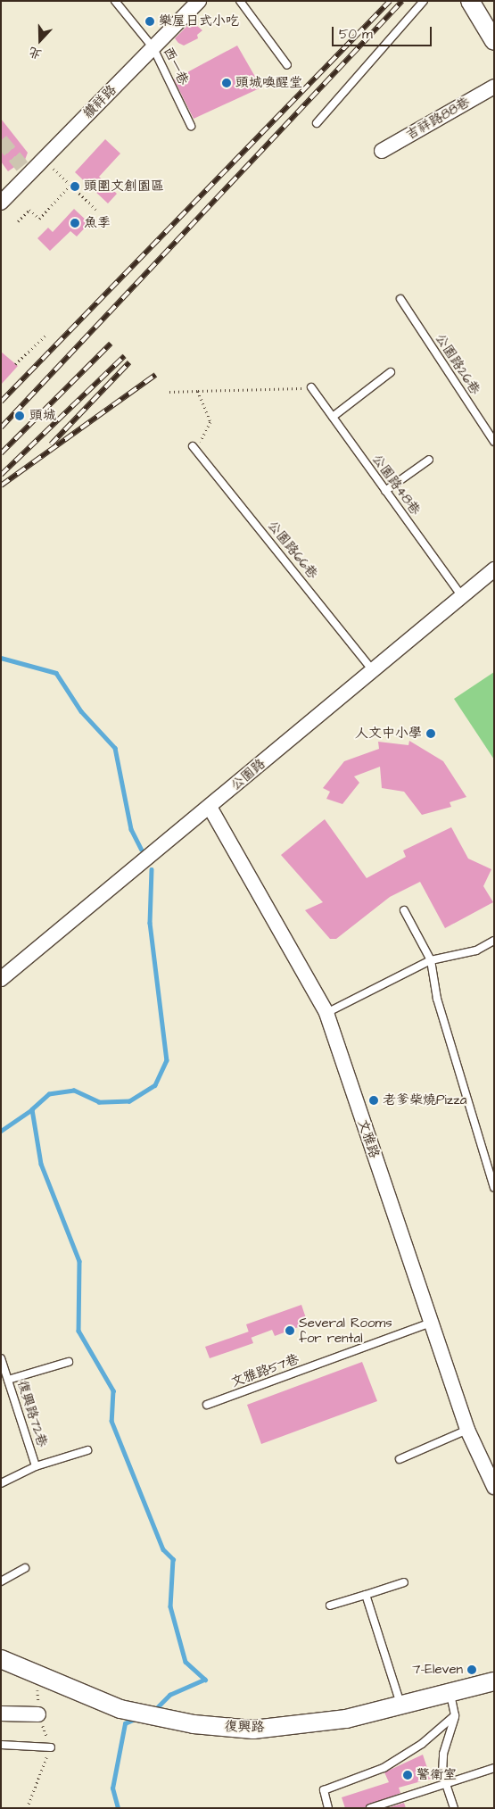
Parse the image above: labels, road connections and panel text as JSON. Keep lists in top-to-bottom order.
{
  "streets": {
    "street": [
      "纘祥路",
      "吉祥路88巷",
      "公園路",
      "文雅路",
      "復興路"
    ],
    "lane": [
      "西一巷",
      "公園路26巷",
      "公園路48巷",
      "公園路66巷",
      "文雅路57巷",
      "復興路72巷"
    ]
  },
  "crossings": [
    ["西一巷", "纘祥路"],
    ["公園路48巷", "公園路"],
    ["公園路66巷", "公園路"],
    ["公園路", "文雅路"],
    ["文雅路", "文雅路57巷"]
  ],
  "places": [
    "樂屋日式小吃",
    "頭城喚醒堂",
    "頭圍文創園區",
    "魚季",
    "頭城",
    "人文中小學",
    "老爹柴燒Pizza",
    "Several Rooms for rental",
    "7-Eleven",
    "警衛室"
  ],
  "scale_bar": "50 m",
  "north": "bottom"
}
